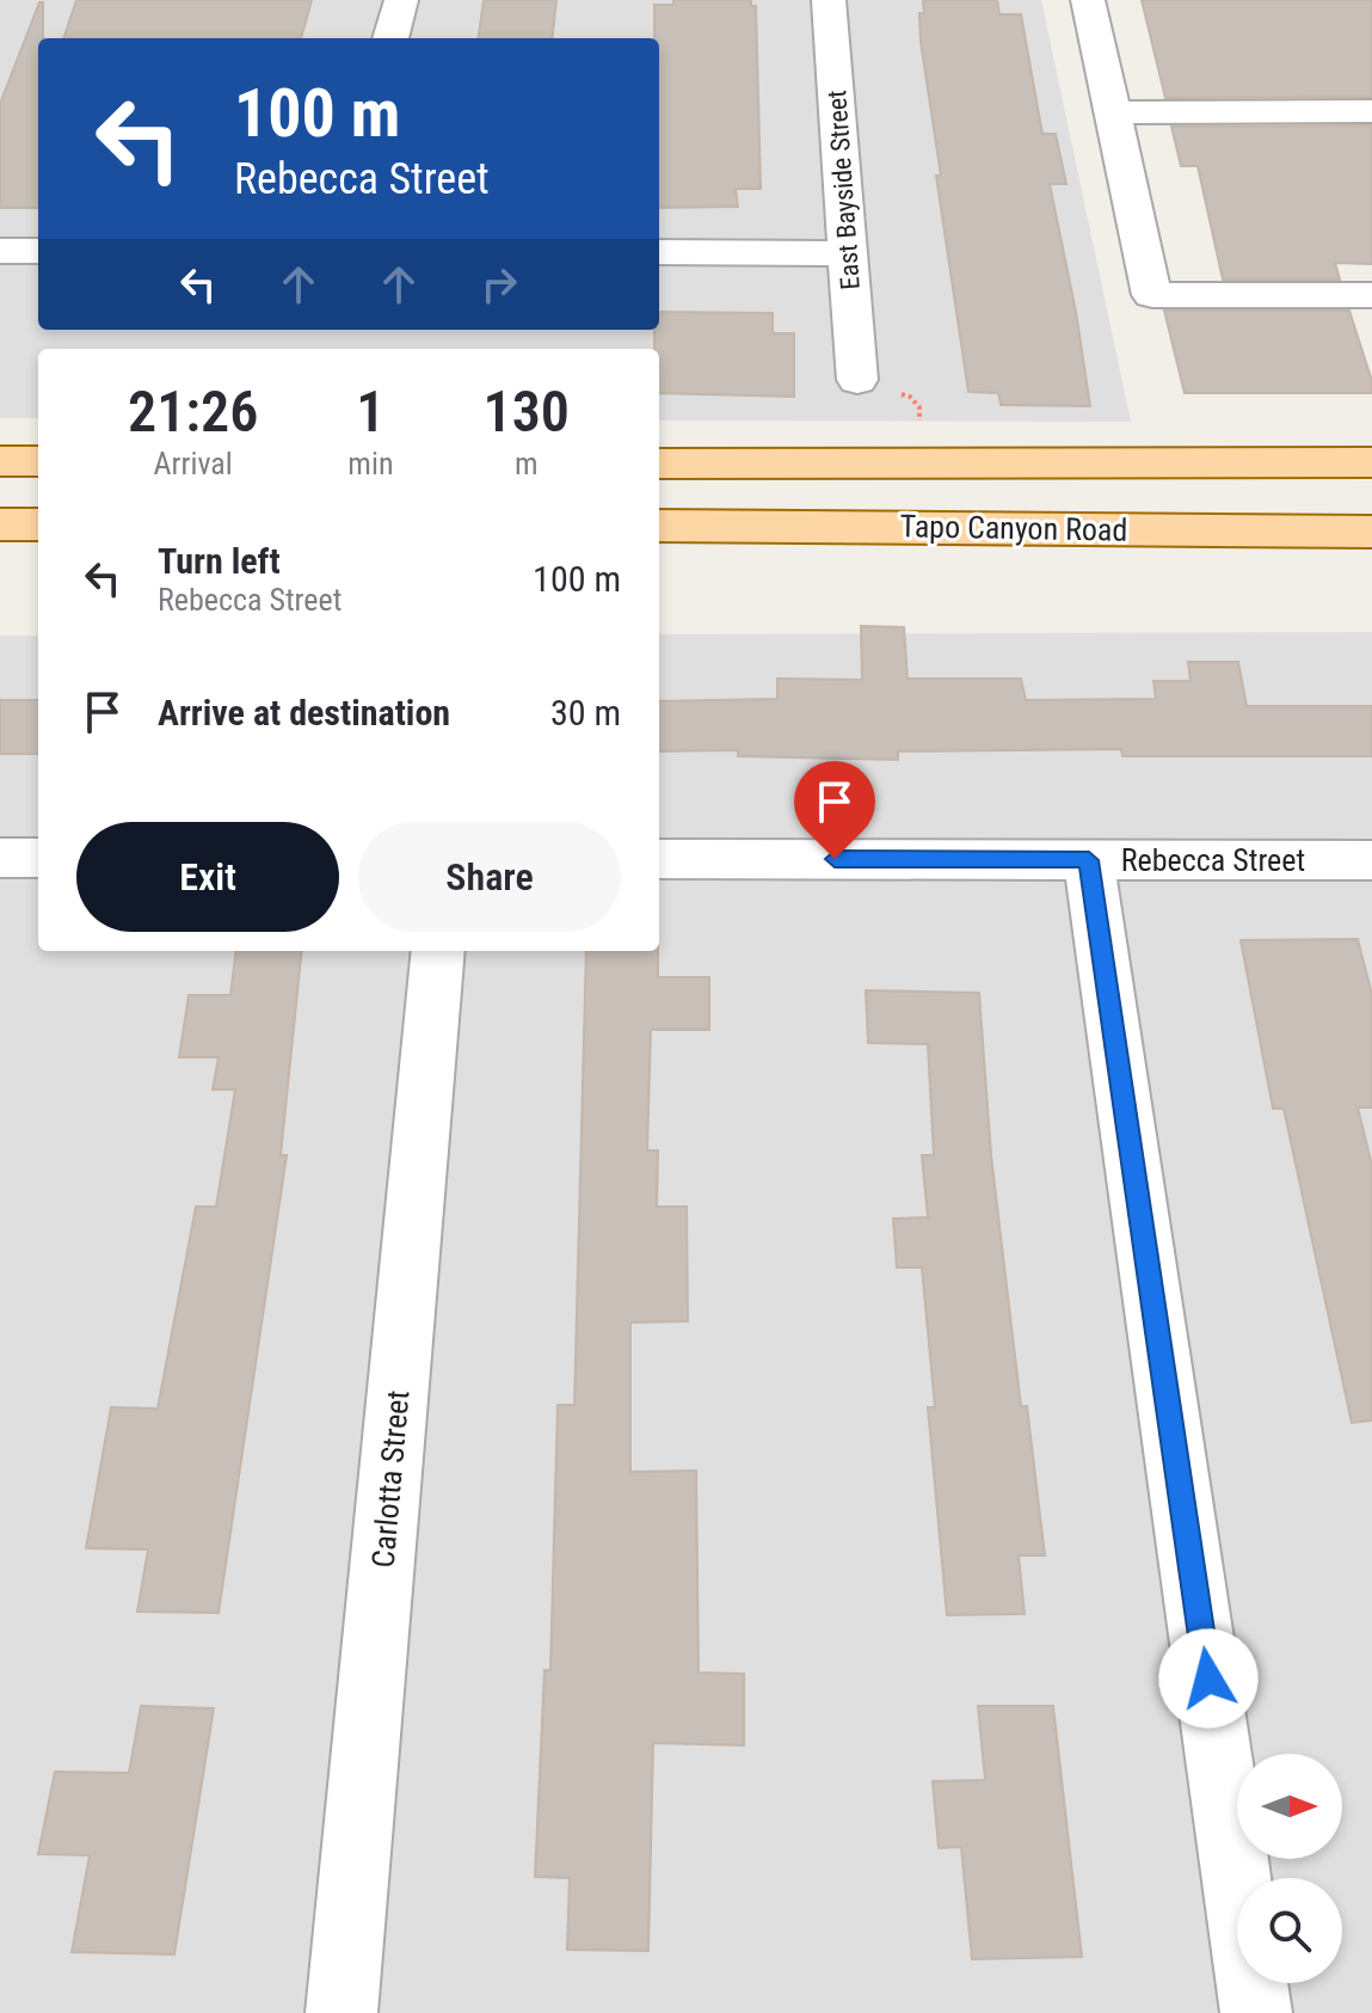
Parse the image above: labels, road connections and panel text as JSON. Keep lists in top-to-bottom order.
{
  "streets": {
    "main road": ["Tapo Canyon Road"],
    "street": ["East Bayside Street", "Rebecca Street", "Carlotta Street"]
  },
  "north": "right",
  "page": {
    "turn": ["100 m", "Rebecca Street"],
    "eta": [
      "21:26",
      "Arrival",
      "1",
      "min",
      "130",
      "m"
    ],
    "list": [
      {
        "name": "Turn left",
        "note": "Rebecca Street",
        "value": "100 m"
      },
      {
        "name": "Arrive at destination",
        "value": "30 m"
      }
    ],
    "buttons": ["Exit", "Share"]
  }
}
